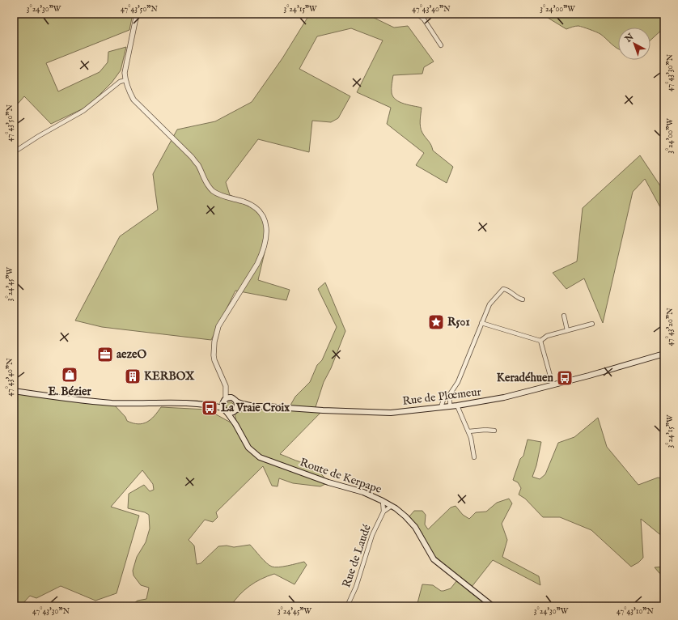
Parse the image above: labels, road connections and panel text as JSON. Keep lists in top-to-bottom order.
{
  "streets": {
    "main road": ["Rue de Plœmeur", "Route de Kerpape"],
    "street": ["Rue de Laudé"]
  },
  "crossings": [
    ["Rue de Plœmeur", "Route de Kerpape"],
    ["Route de Kerpape", "Rue de Laudé"]
  ],
  "places": {
    "place": ["R501"],
    "office": ["aezeO"],
    "shop": ["E. Bézier"],
    "building": ["KERBOX"],
    "bus stop": ["Keradéhuen", "La Vraie Croix"]
  },
  "north": "top left",
  "coordinates": [
    "3°24'30\"W",
    "47°43'50\"N",
    "3°24'15\"W",
    "47°43'40\"N",
    "3°24'00\"W",
    "47°43'30\"N",
    "3°24'45\"W",
    "47°43'20\"N",
    "47°43'10\"N"
  ]
}
